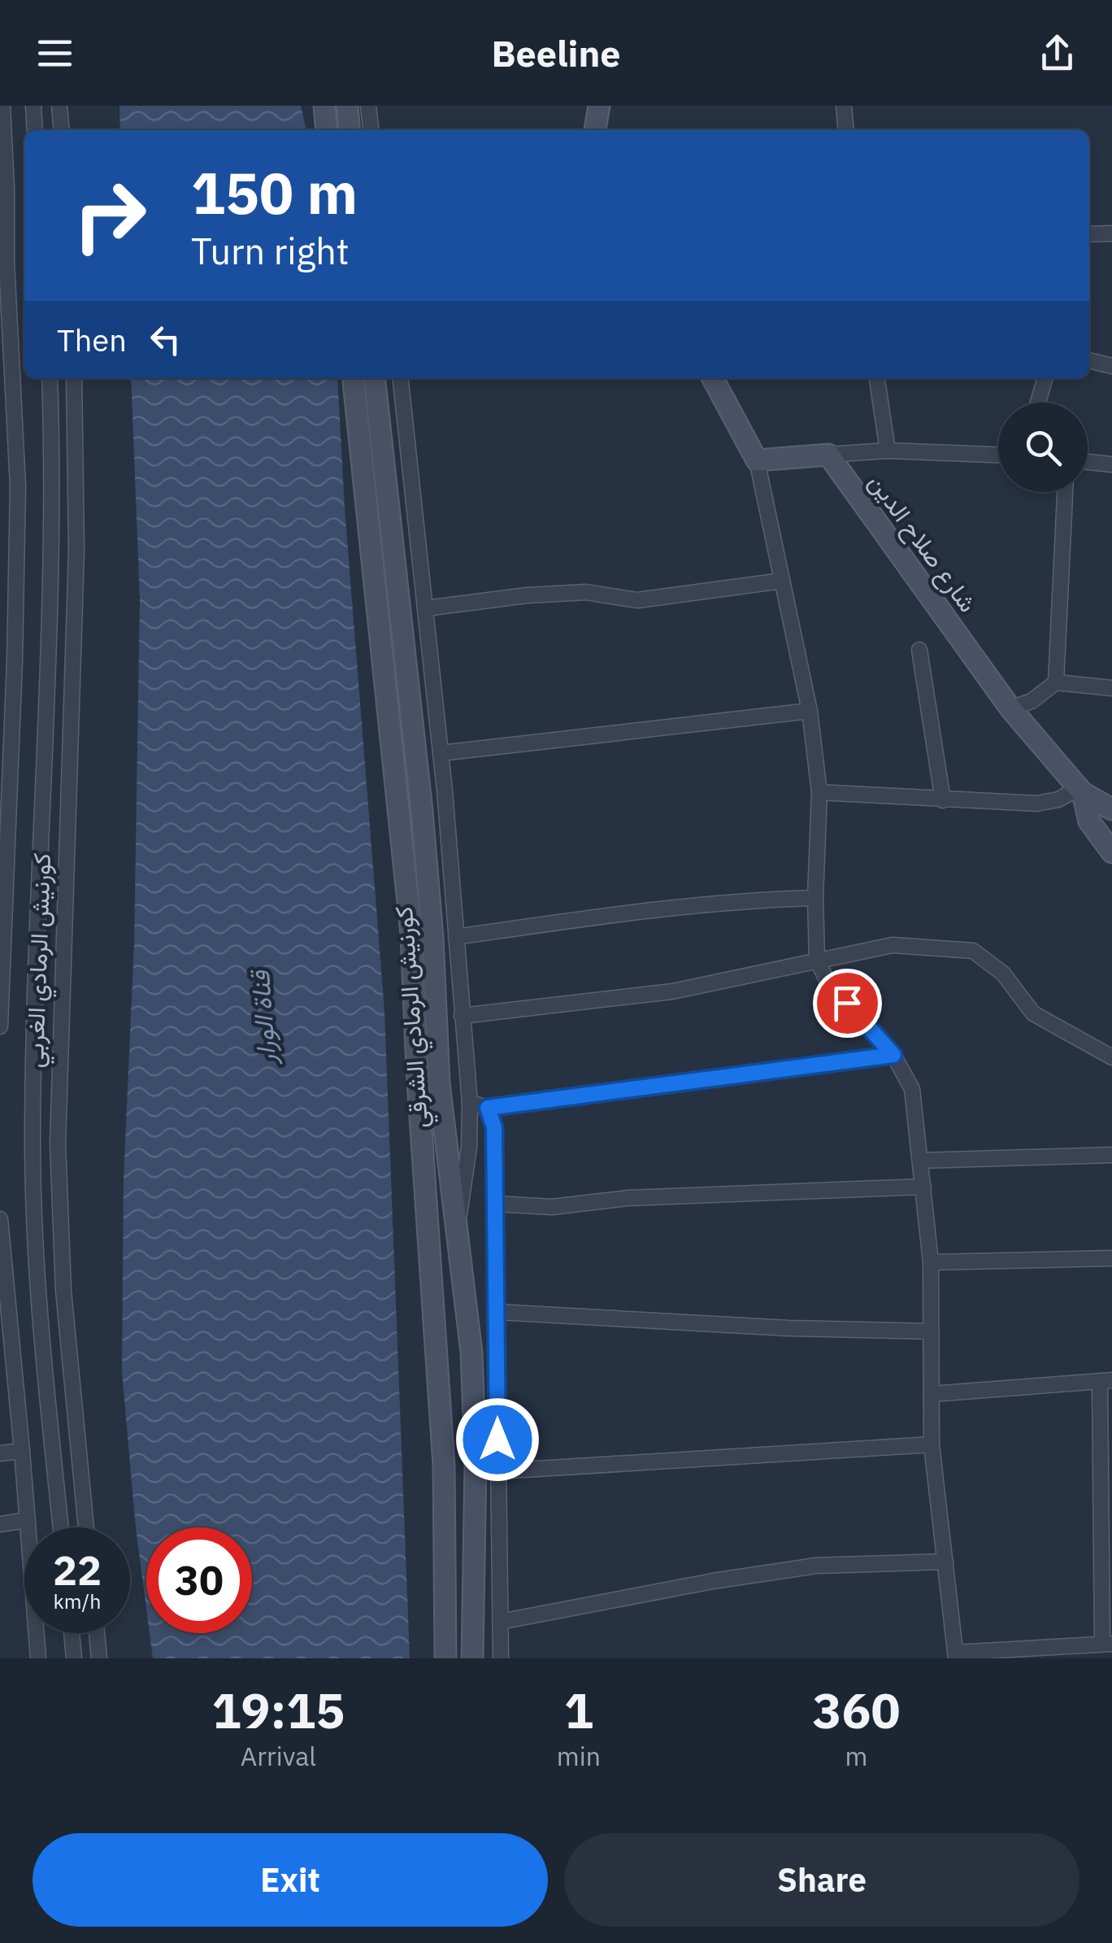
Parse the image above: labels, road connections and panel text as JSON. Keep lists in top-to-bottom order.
{
  "streets": {
    "main road": ["شارع صلاح الدين", "كورنيش الرمادي الشرقي"],
    "street": ["كورنيش الرمادي الغربي"]
  },
  "water": ["قناة الورار"],
  "page": {
    "header": "Beeline",
    "turn": ["150 m", "Turn right"],
    "then": "Then",
    "speed": "22 km/h",
    "limit": "30",
    "eta": [
      "19:15",
      "Arrival",
      "1",
      "min",
      "360",
      "m"
    ],
    "buttons": ["Exit", "Share"]
  }
}
